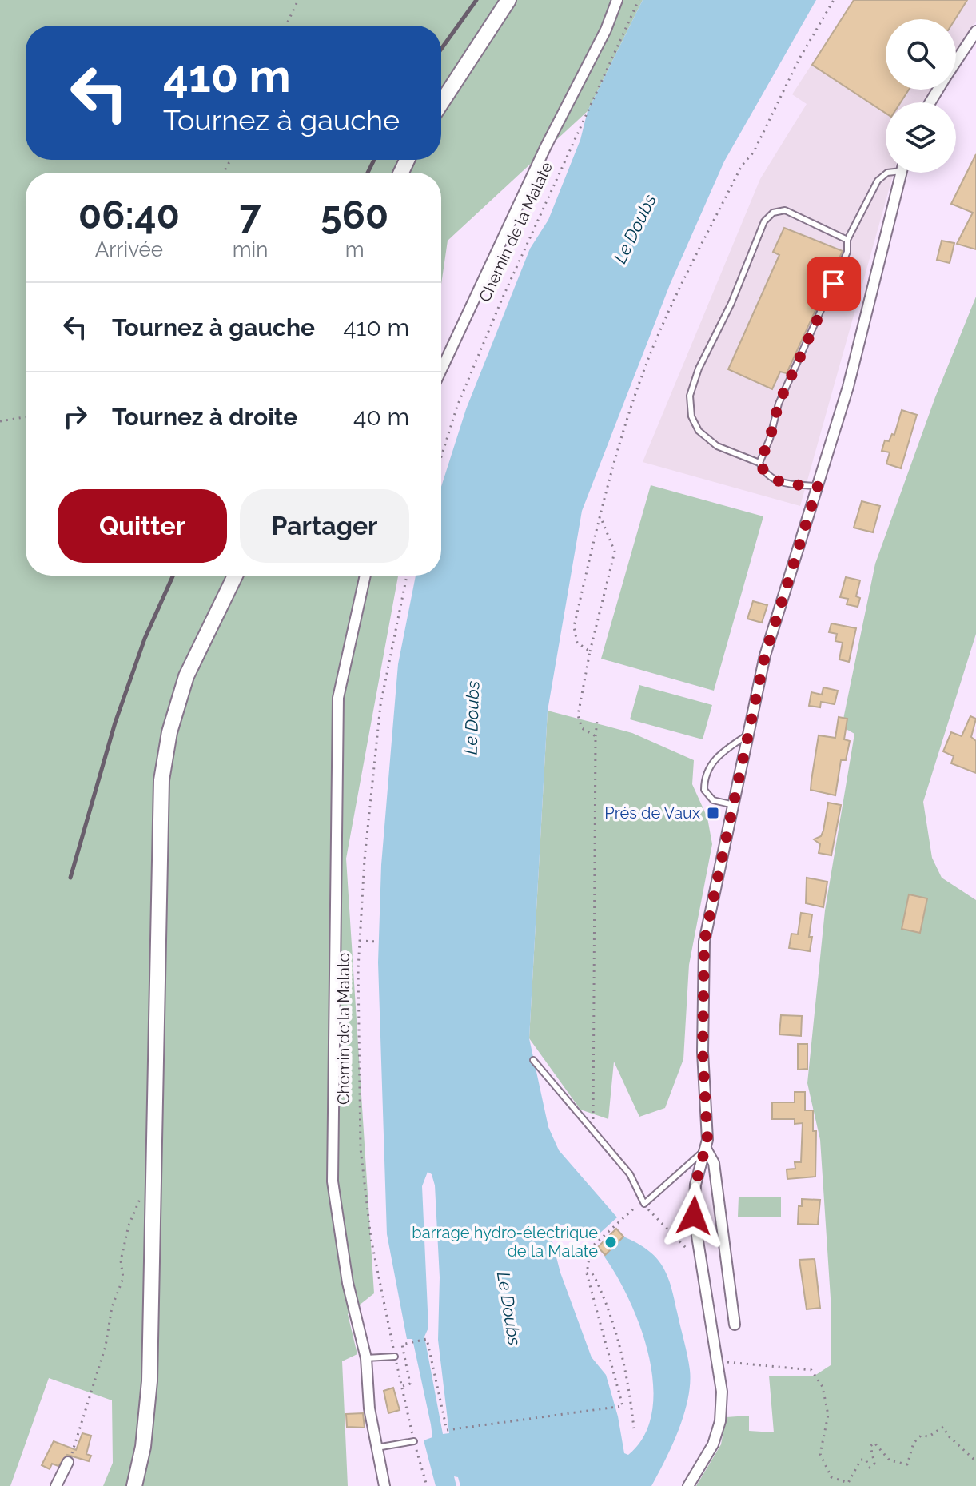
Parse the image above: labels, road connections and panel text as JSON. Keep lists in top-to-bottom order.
{
  "streets": {
    "street": ["Chemin de la Malate"]
  },
  "water": ["Le Doubs"],
  "places": {
    "transit": ["Prés de Vaux"],
    "other": ["barrage hydro-électrique de la Malate"]
  },
  "page": {
    "turn": ["410 m", "Tournez à gauche"],
    "eta": [
      "06:40",
      "Arrivée",
      "7",
      "min",
      "560",
      "m"
    ],
    "list": [
      {
        "name": "Tournez à gauche",
        "value": "410 m"
      },
      {
        "name": "Tournez à droite",
        "value": "40 m"
      }
    ],
    "buttons": ["Quitter", "Partager"]
  }
}
